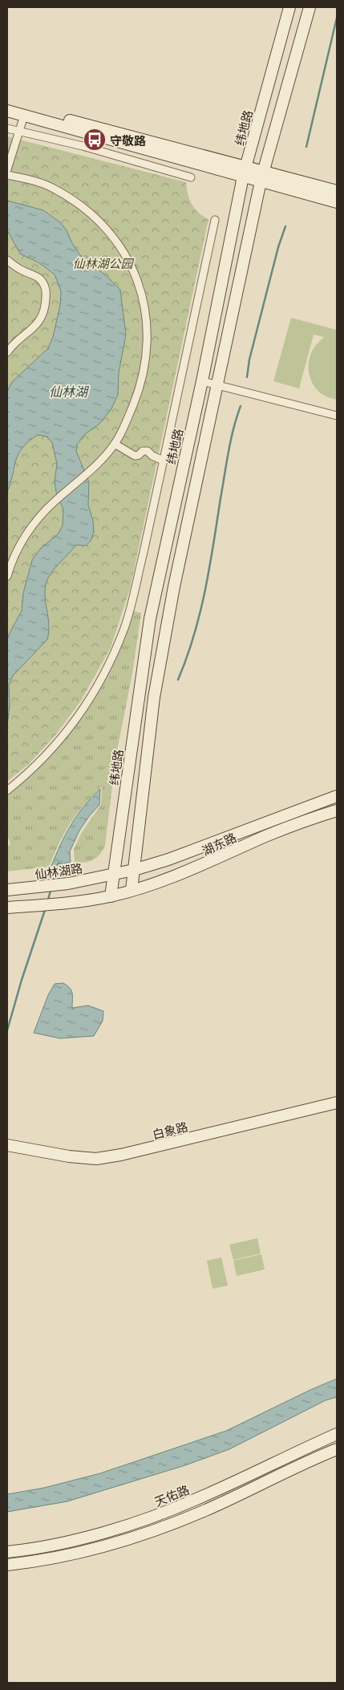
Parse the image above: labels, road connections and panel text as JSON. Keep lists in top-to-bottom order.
{
  "streets": {
    "main road": [
      "纬地路",
      "湖东路",
      "仙林湖路",
      "白象路",
      "天佑路"
    ]
  },
  "crossings": [
    ["纬地路", "湖东路"],
    ["纬地路", "仙林湖路"],
    ["湖东路", "仙林湖路"]
  ],
  "water": ["仙林湖"],
  "parks": ["仙林湖公园"],
  "places": {
    "bus stop": ["守敬路"]
  }
}
